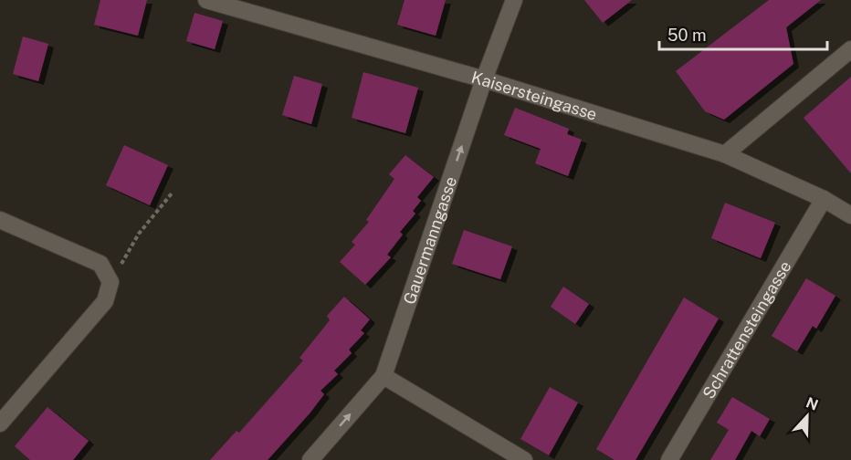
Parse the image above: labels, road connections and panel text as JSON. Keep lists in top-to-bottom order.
{
  "streets": {
    "street": ["Kaisersteingasse", "Gauermanngasse", "Schrattensteingasse"]
  },
  "crossings": [
    ["Kaisersteingasse", "Gauermanngasse"],
    ["Kaisersteingasse", "Schrattensteingasse"]
  ],
  "one_way": ["Gauermanngasse"],
  "scale_bar": "50 m",
  "north": "top"
}
